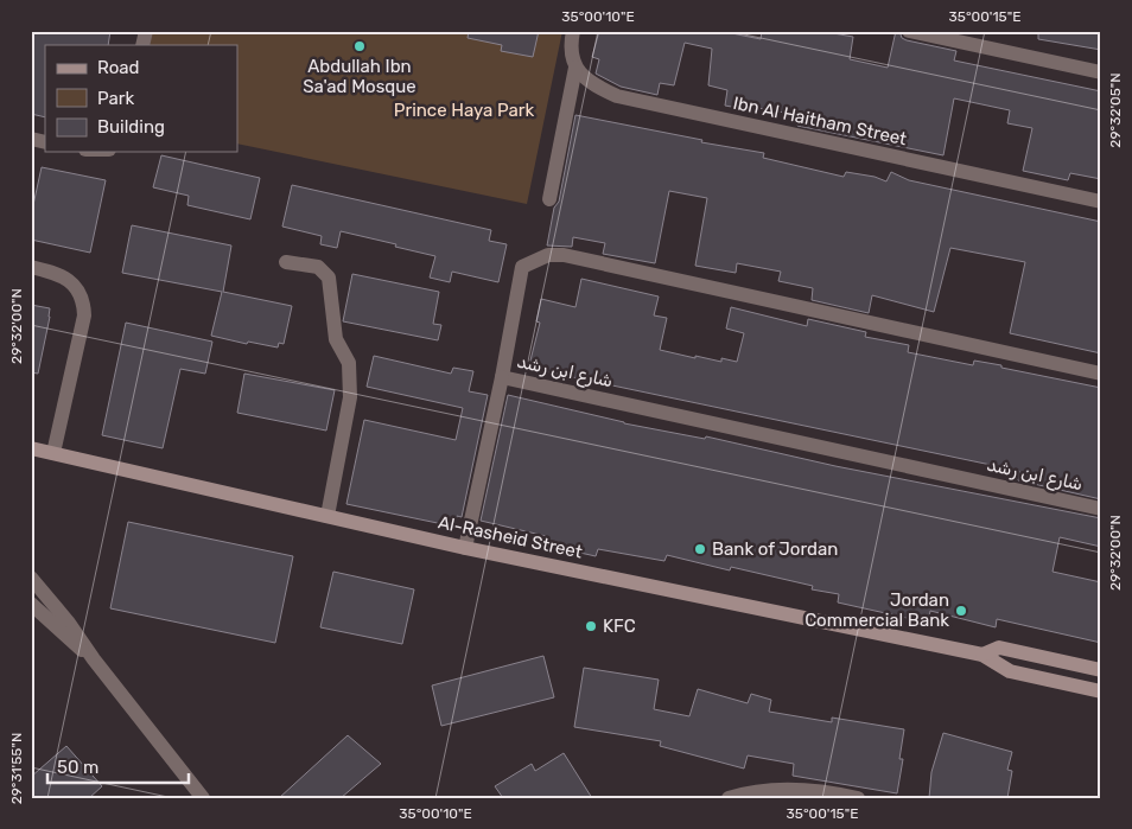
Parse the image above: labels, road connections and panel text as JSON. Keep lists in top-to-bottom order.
{
  "streets": {
    "main road": ["Al-Rasheid Street"],
    "street": ["Ibn Al Haitham Street", "شارع ابن رشد"]
  },
  "parks": ["Prince Haya Park"],
  "places": [
    "Abdullah Ibn Sa'ad Mosque",
    "Bank of Jordan",
    "Jordan Commercial Bank",
    "KFC"
  ],
  "legend": ["Road", "Park", "Building"],
  "scale_bar": "50 m",
  "coordinates": [
    "35°00'10\"E",
    "35°00'15\"E",
    "29°32'05\"N",
    "29°32'00\"N",
    "29°31'55\"N"
  ]
}
